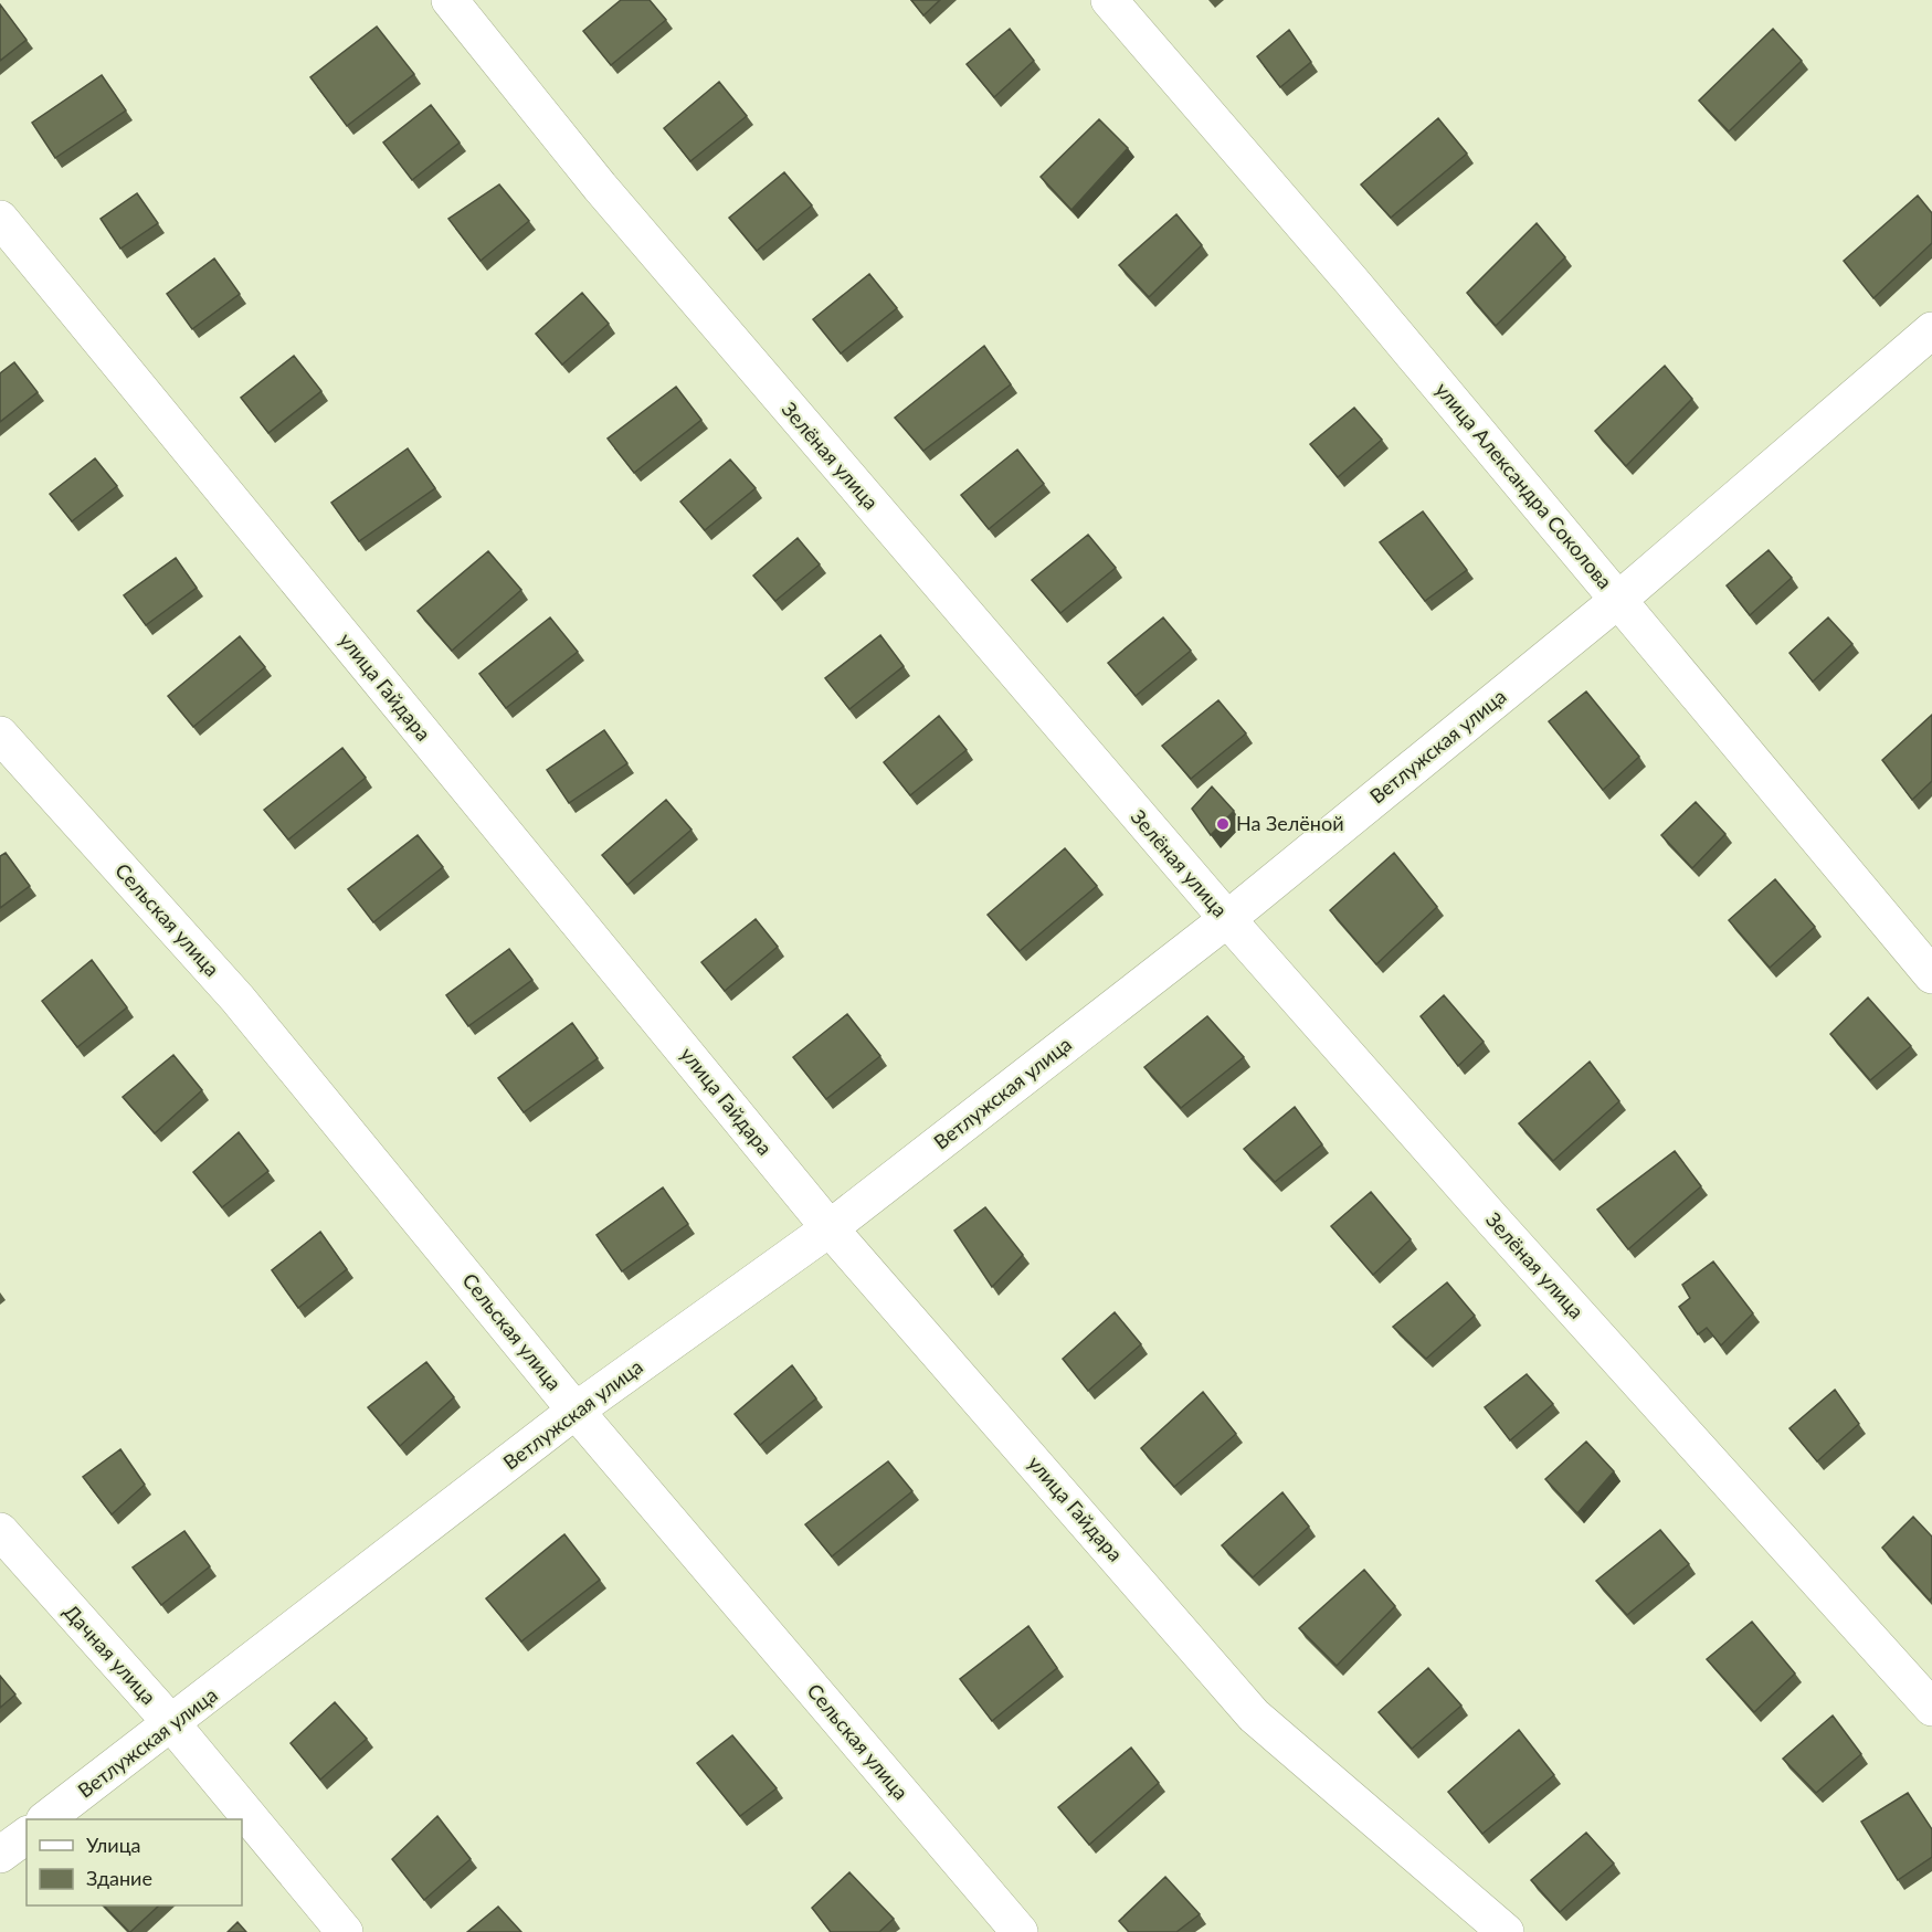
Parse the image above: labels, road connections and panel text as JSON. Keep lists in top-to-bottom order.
{
  "streets": {
    "street": [
      "Зелёная улица",
      "улица Александра Соколова",
      "улица Гайдара",
      "Ветлужская улица",
      "Сельская улица",
      "Дачная улица"
    ]
  },
  "crossings": [
    ["Зелёная улица", "Ветлужская улица"],
    ["улица Александра Соколова", "Ветлужская улица"],
    ["улица Гайдара", "Ветлужская улица"],
    ["Ветлужская улица", "Сельская улица"],
    ["Ветлужская улица", "Дачная улица"]
  ],
  "places": ["На Зелёной"],
  "legend": ["Улица", "Здание"]
}
